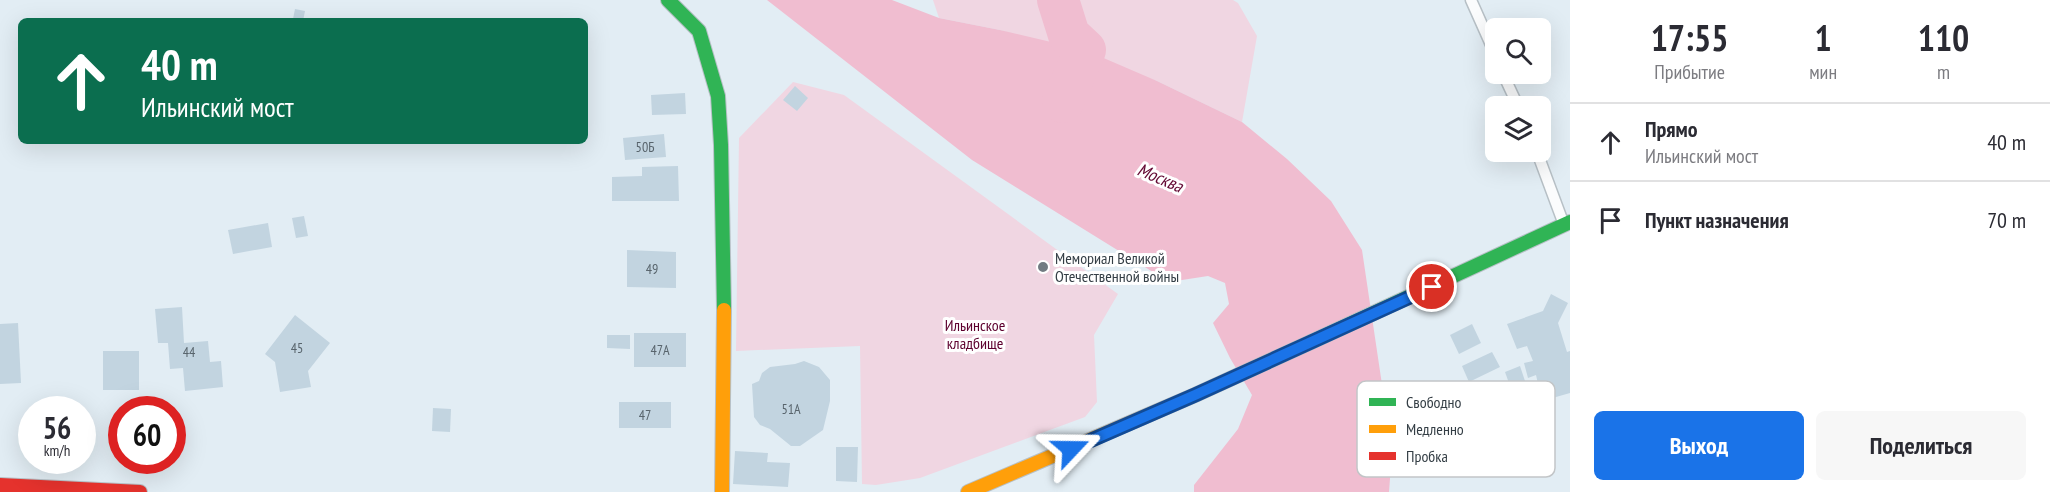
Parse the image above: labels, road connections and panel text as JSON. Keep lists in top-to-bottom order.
{
  "water": ["Москва"],
  "parks": ["Ильинское кладбище"],
  "places": ["Мемориал Великой Отечественной войны"],
  "house_numbers": [
    "50Б",
    "49",
    "45",
    "47А",
    "44",
    "51А",
    "47"
  ],
  "legend": ["Свободно", "Медленно", "Пробка"],
  "page": {
    "eta": [
      "17:55",
      "Прибытие",
      "1",
      "мин",
      "110",
      "m"
    ],
    "turn": ["40 m", "Ильинский мост"],
    "list": [
      {
        "name": "Прямо",
        "note": "Ильинский мост",
        "value": "40 m"
      },
      {
        "name": "Пункт назначения",
        "value": "70 m"
      }
    ],
    "speed": "56 km/h",
    "limit": "60",
    "buttons": ["Выход", "Поделиться"]
  }
}
